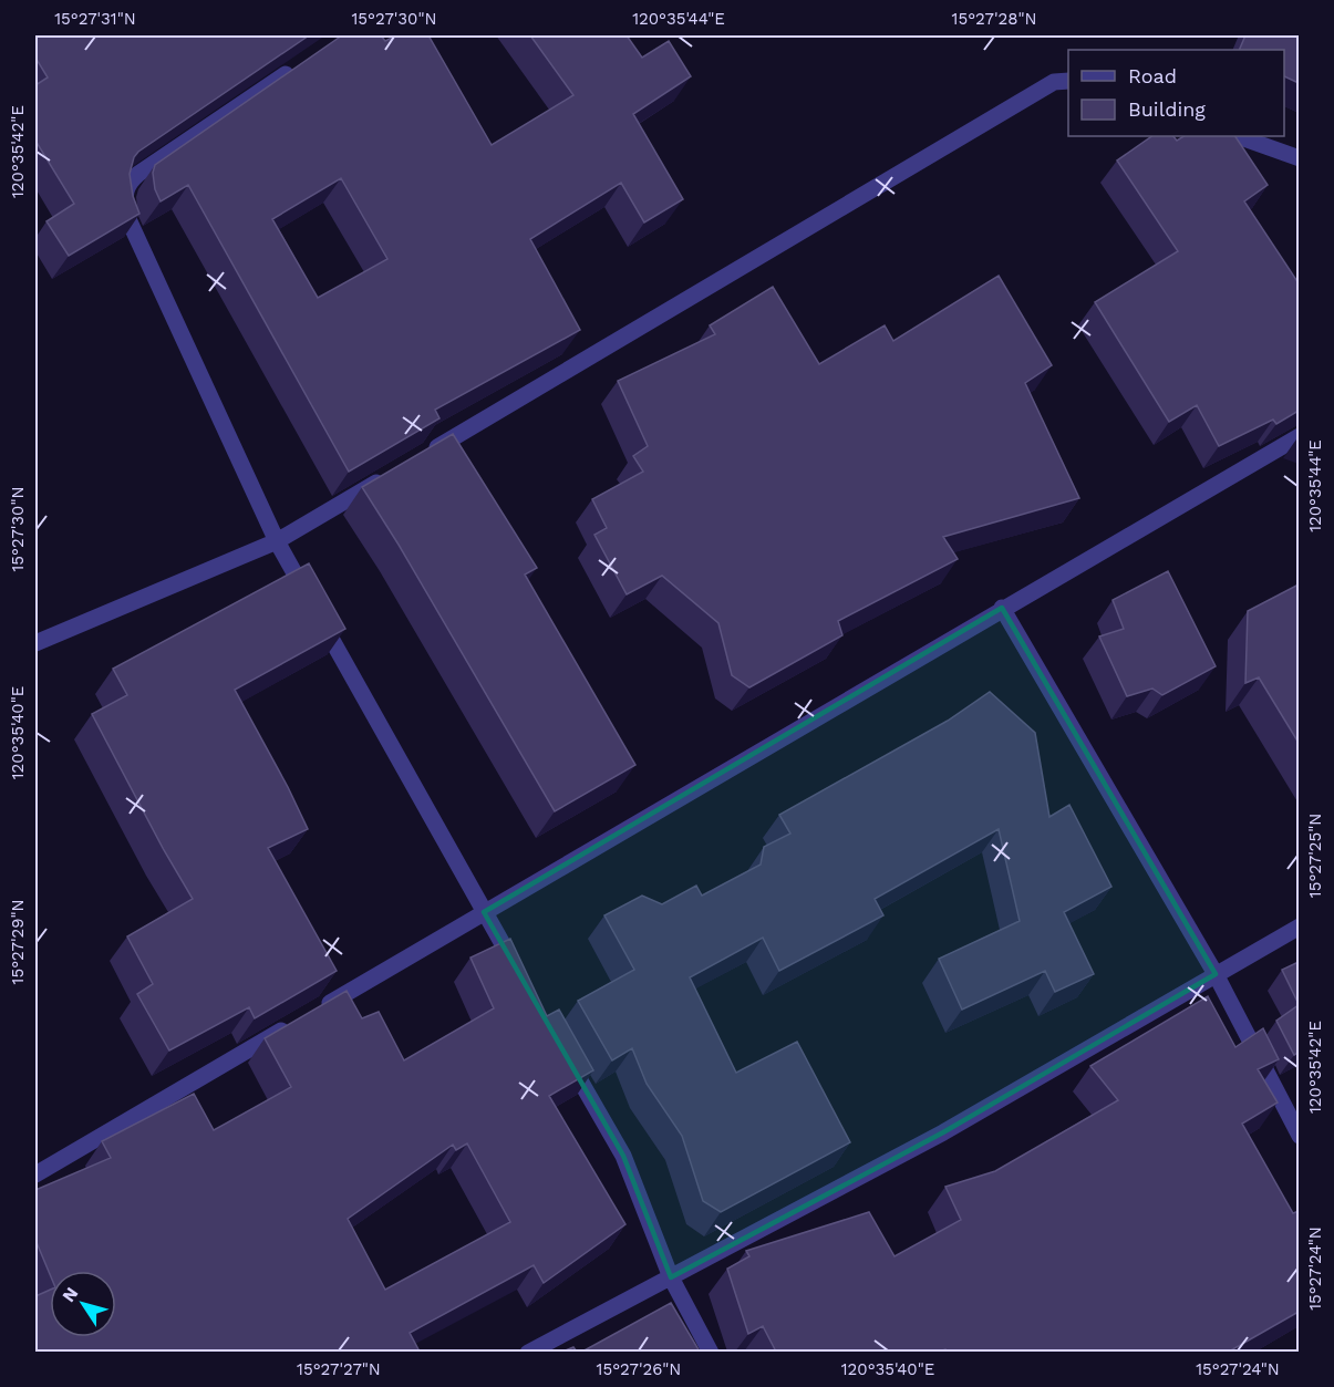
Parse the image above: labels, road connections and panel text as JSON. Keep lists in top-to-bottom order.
{
  "legend": ["Road", "Building"],
  "north": "top left",
  "coordinates": [
    "15°27'31\"N",
    "15°27'30\"N",
    "120°35'44\"E",
    "15°27'28\"N",
    "120°35'42\"E",
    "120°35'40\"E",
    "15°27'25\"N",
    "15°27'29\"N",
    "15°27'24\"N",
    "15°27'27\"N",
    "15°27'26\"N"
  ]
}
